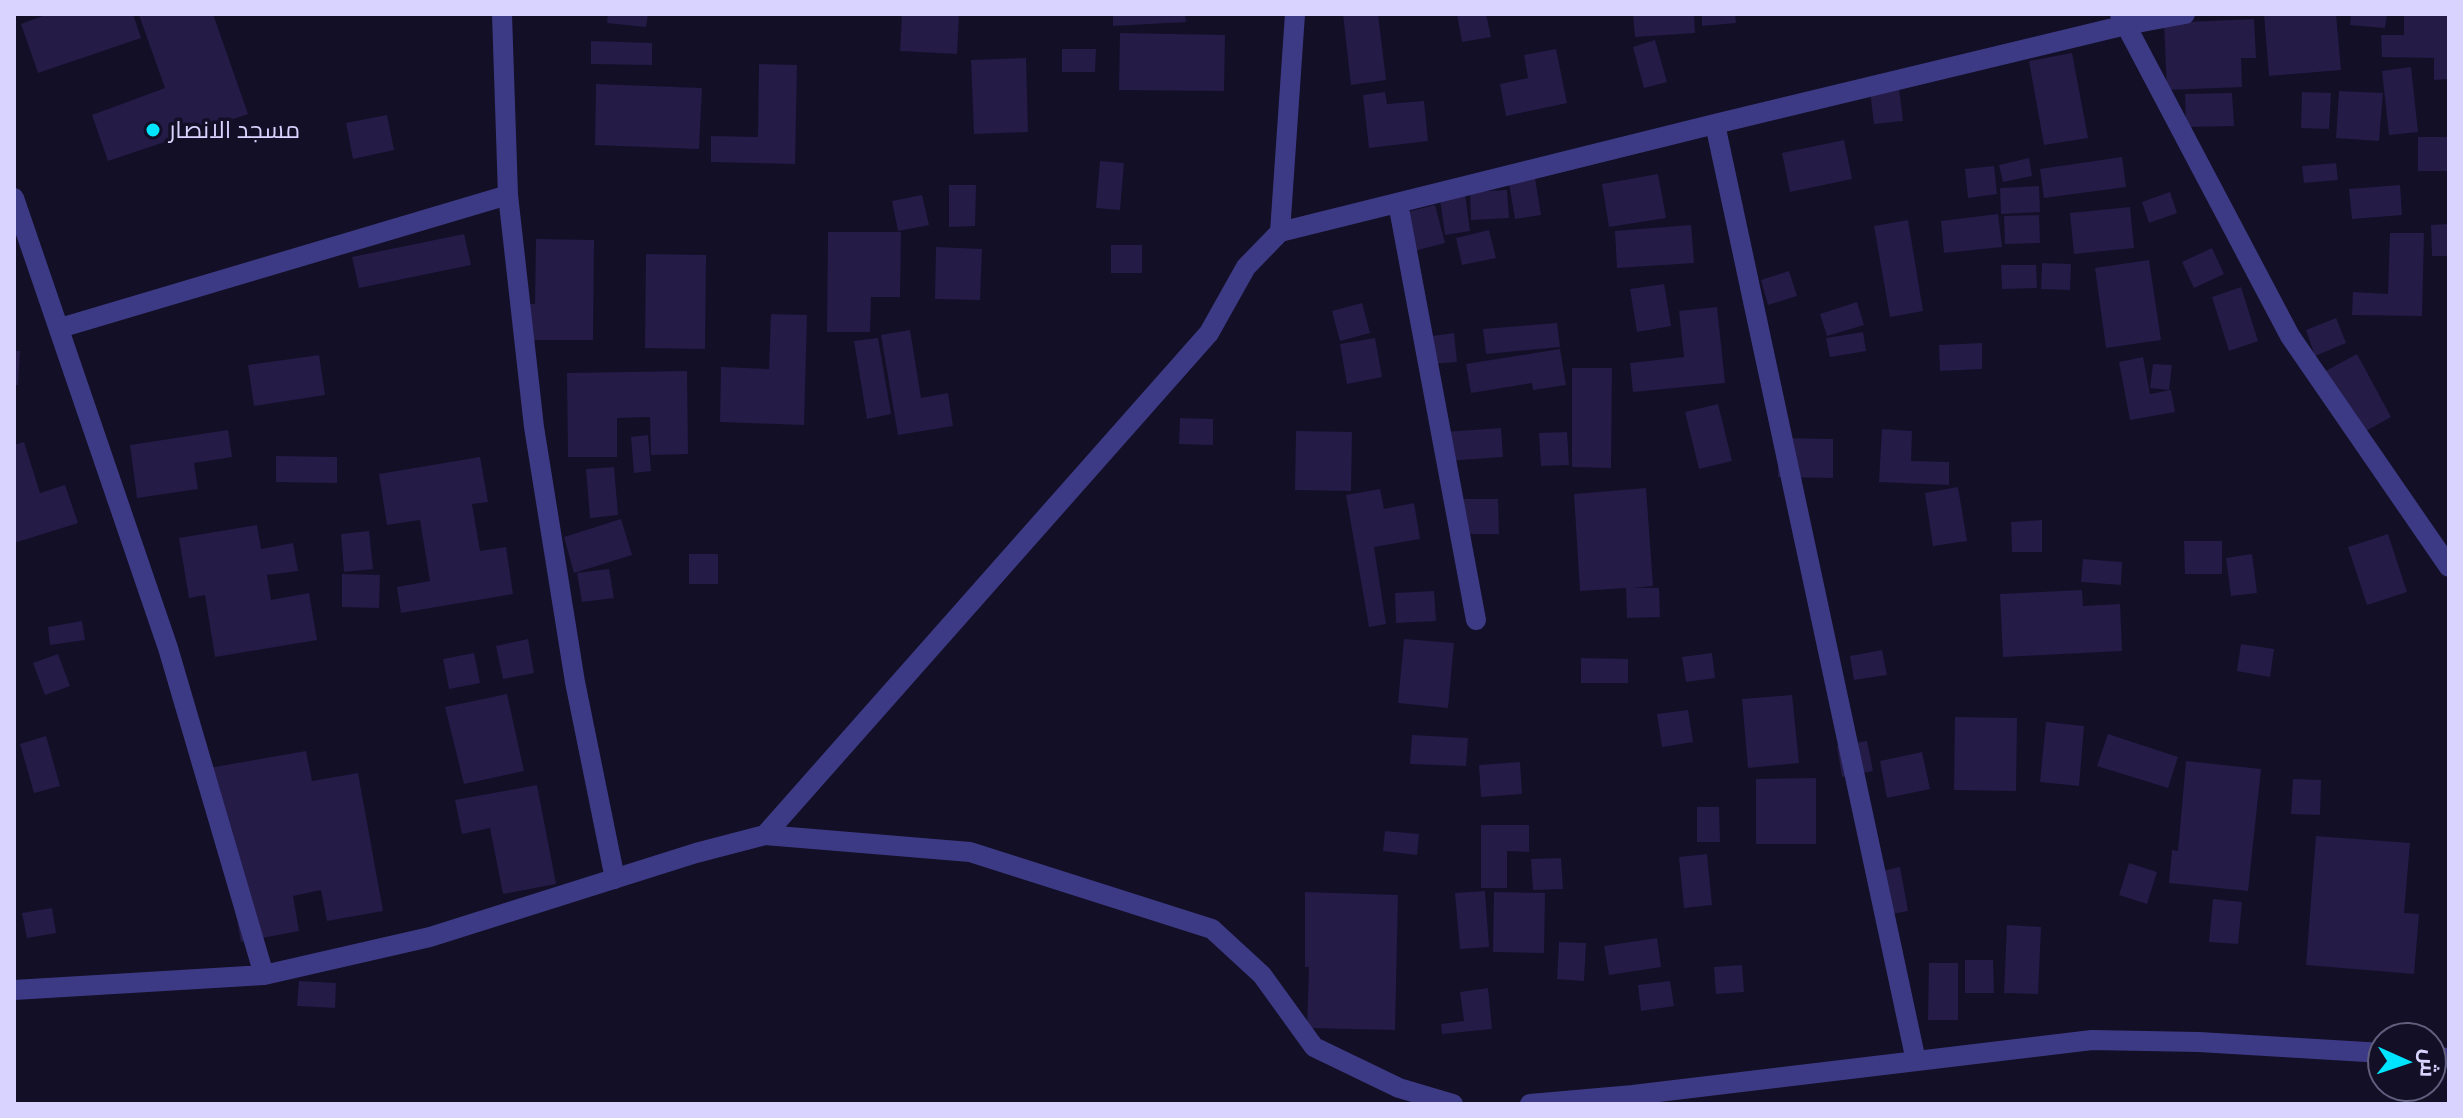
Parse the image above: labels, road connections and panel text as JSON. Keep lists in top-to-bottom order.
{
  "places": ["مسجد الانصار"],
  "north": "right"
}
